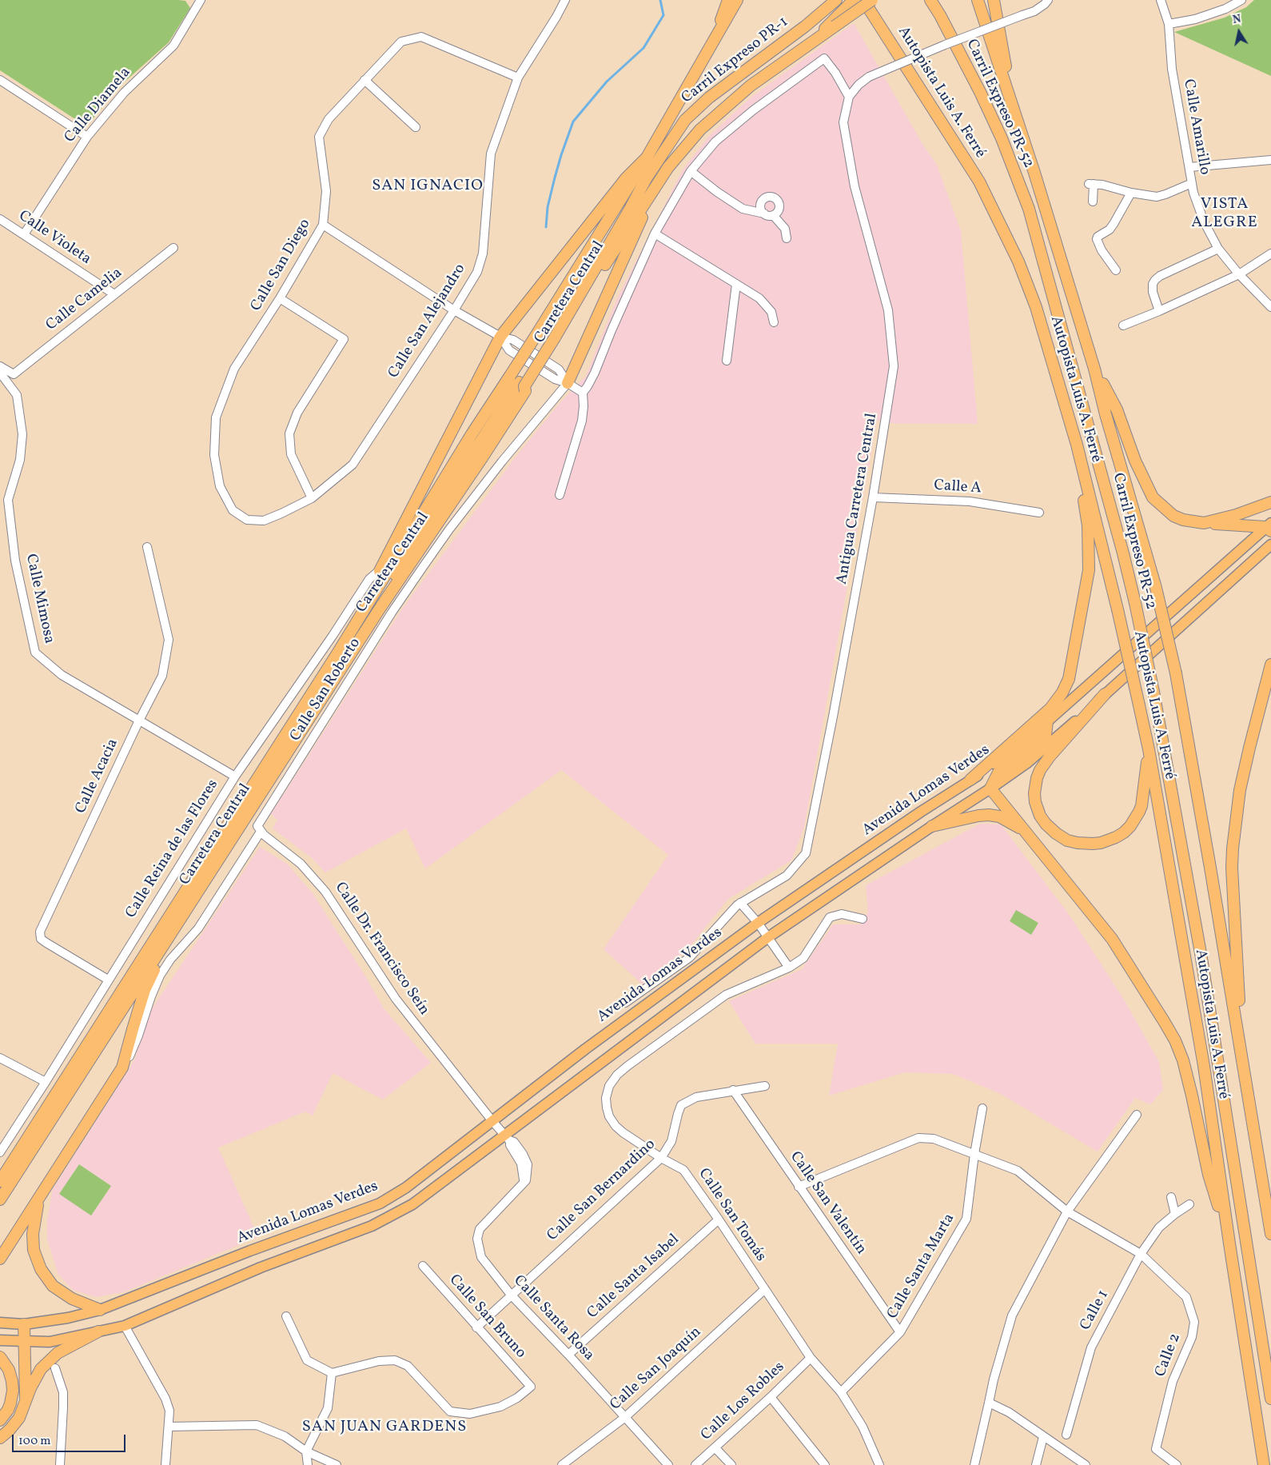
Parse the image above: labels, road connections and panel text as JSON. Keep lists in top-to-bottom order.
{
  "streets": {
    "highway": [
      "Carril Expreso PR-1",
      "Autopista Luis A. Ferré",
      "Carril Expreso PR-52",
      "Carretera Central"
    ],
    "main road": ["Avenida Lomas Verdes"],
    "street": [
      "Calle Diamela",
      "Calle Amarillo",
      "Calle Violeta",
      "Calle San Diego",
      "Calle Camelia",
      "Calle San Alejandro",
      "Calle A",
      "Antigua Carretera Central",
      "Calle Mimosa",
      "Calle San Roberto",
      "Calle Acacia",
      "Calle Reina de las Flores",
      "Calle Dr. Francisco Seín",
      "Calle San Bernardino",
      "Calle San Valentín",
      "Calle San Tomás",
      "Calle Santa Marta",
      "Calle Santa Isabel",
      "Calle 1",
      "Calle San Bruno",
      "Calle Santa Rosa",
      "Calle 2",
      "Calle San Joaquín",
      "Calle Los Robles"
    ]
  },
  "crossings": [
    ["Carril Expreso PR-1", "Carretera Central"],
    ["Calle Diamela", "Calle Violeta"],
    ["Calle Violeta", "Calle Camelia"],
    ["Calle San Diego", "Calle San Alejandro"],
    ["Calle A", "Antigua Carretera Central"],
    ["Calle Mimosa", "Calle Acacia"],
    ["Calle Mimosa", "Calle Reina de las Flores"],
    ["Calle San Roberto", "Calle Dr. Francisco Seín"],
    ["Calle Acacia", "Calle Reina de las Flores"],
    ["Avenida Lomas Verdes", "Calle Dr. Francisco Seín"],
    ["Calle Dr. Francisco Seín", "Calle Santa Rosa"],
    ["Calle San Bernardino", "Calle San Valentín"],
    ["Calle San Bernardino", "Calle San Tomás"],
    ["Calle San Bernardino", "Calle San Bruno"],
    ["Calle San Bernardino", "Calle Santa Rosa"],
    ["Calle San Valentín", "Calle Santa Marta"],
    ["Calle San Tomás", "Calle Santa Marta"],
    ["Calle San Tomás", "Calle Santa Isabel"],
    ["Calle San Tomás", "Calle San Joaquín"],
    ["Calle San Tomás", "Calle Los Robles"],
    ["Calle Santa Marta", "Calle 2"],
    ["Calle Santa Isabel", "Calle Santa Rosa"],
    ["Calle 1", "Calle 2"],
    ["Calle Santa Rosa", "Calle San Joaquín"]
  ],
  "districts": ["SAN IGNACIO", "VISTA ALEGRE", "SAN JUAN GARDENS"],
  "scale_bar": "100 m",
  "north": "top"
}
